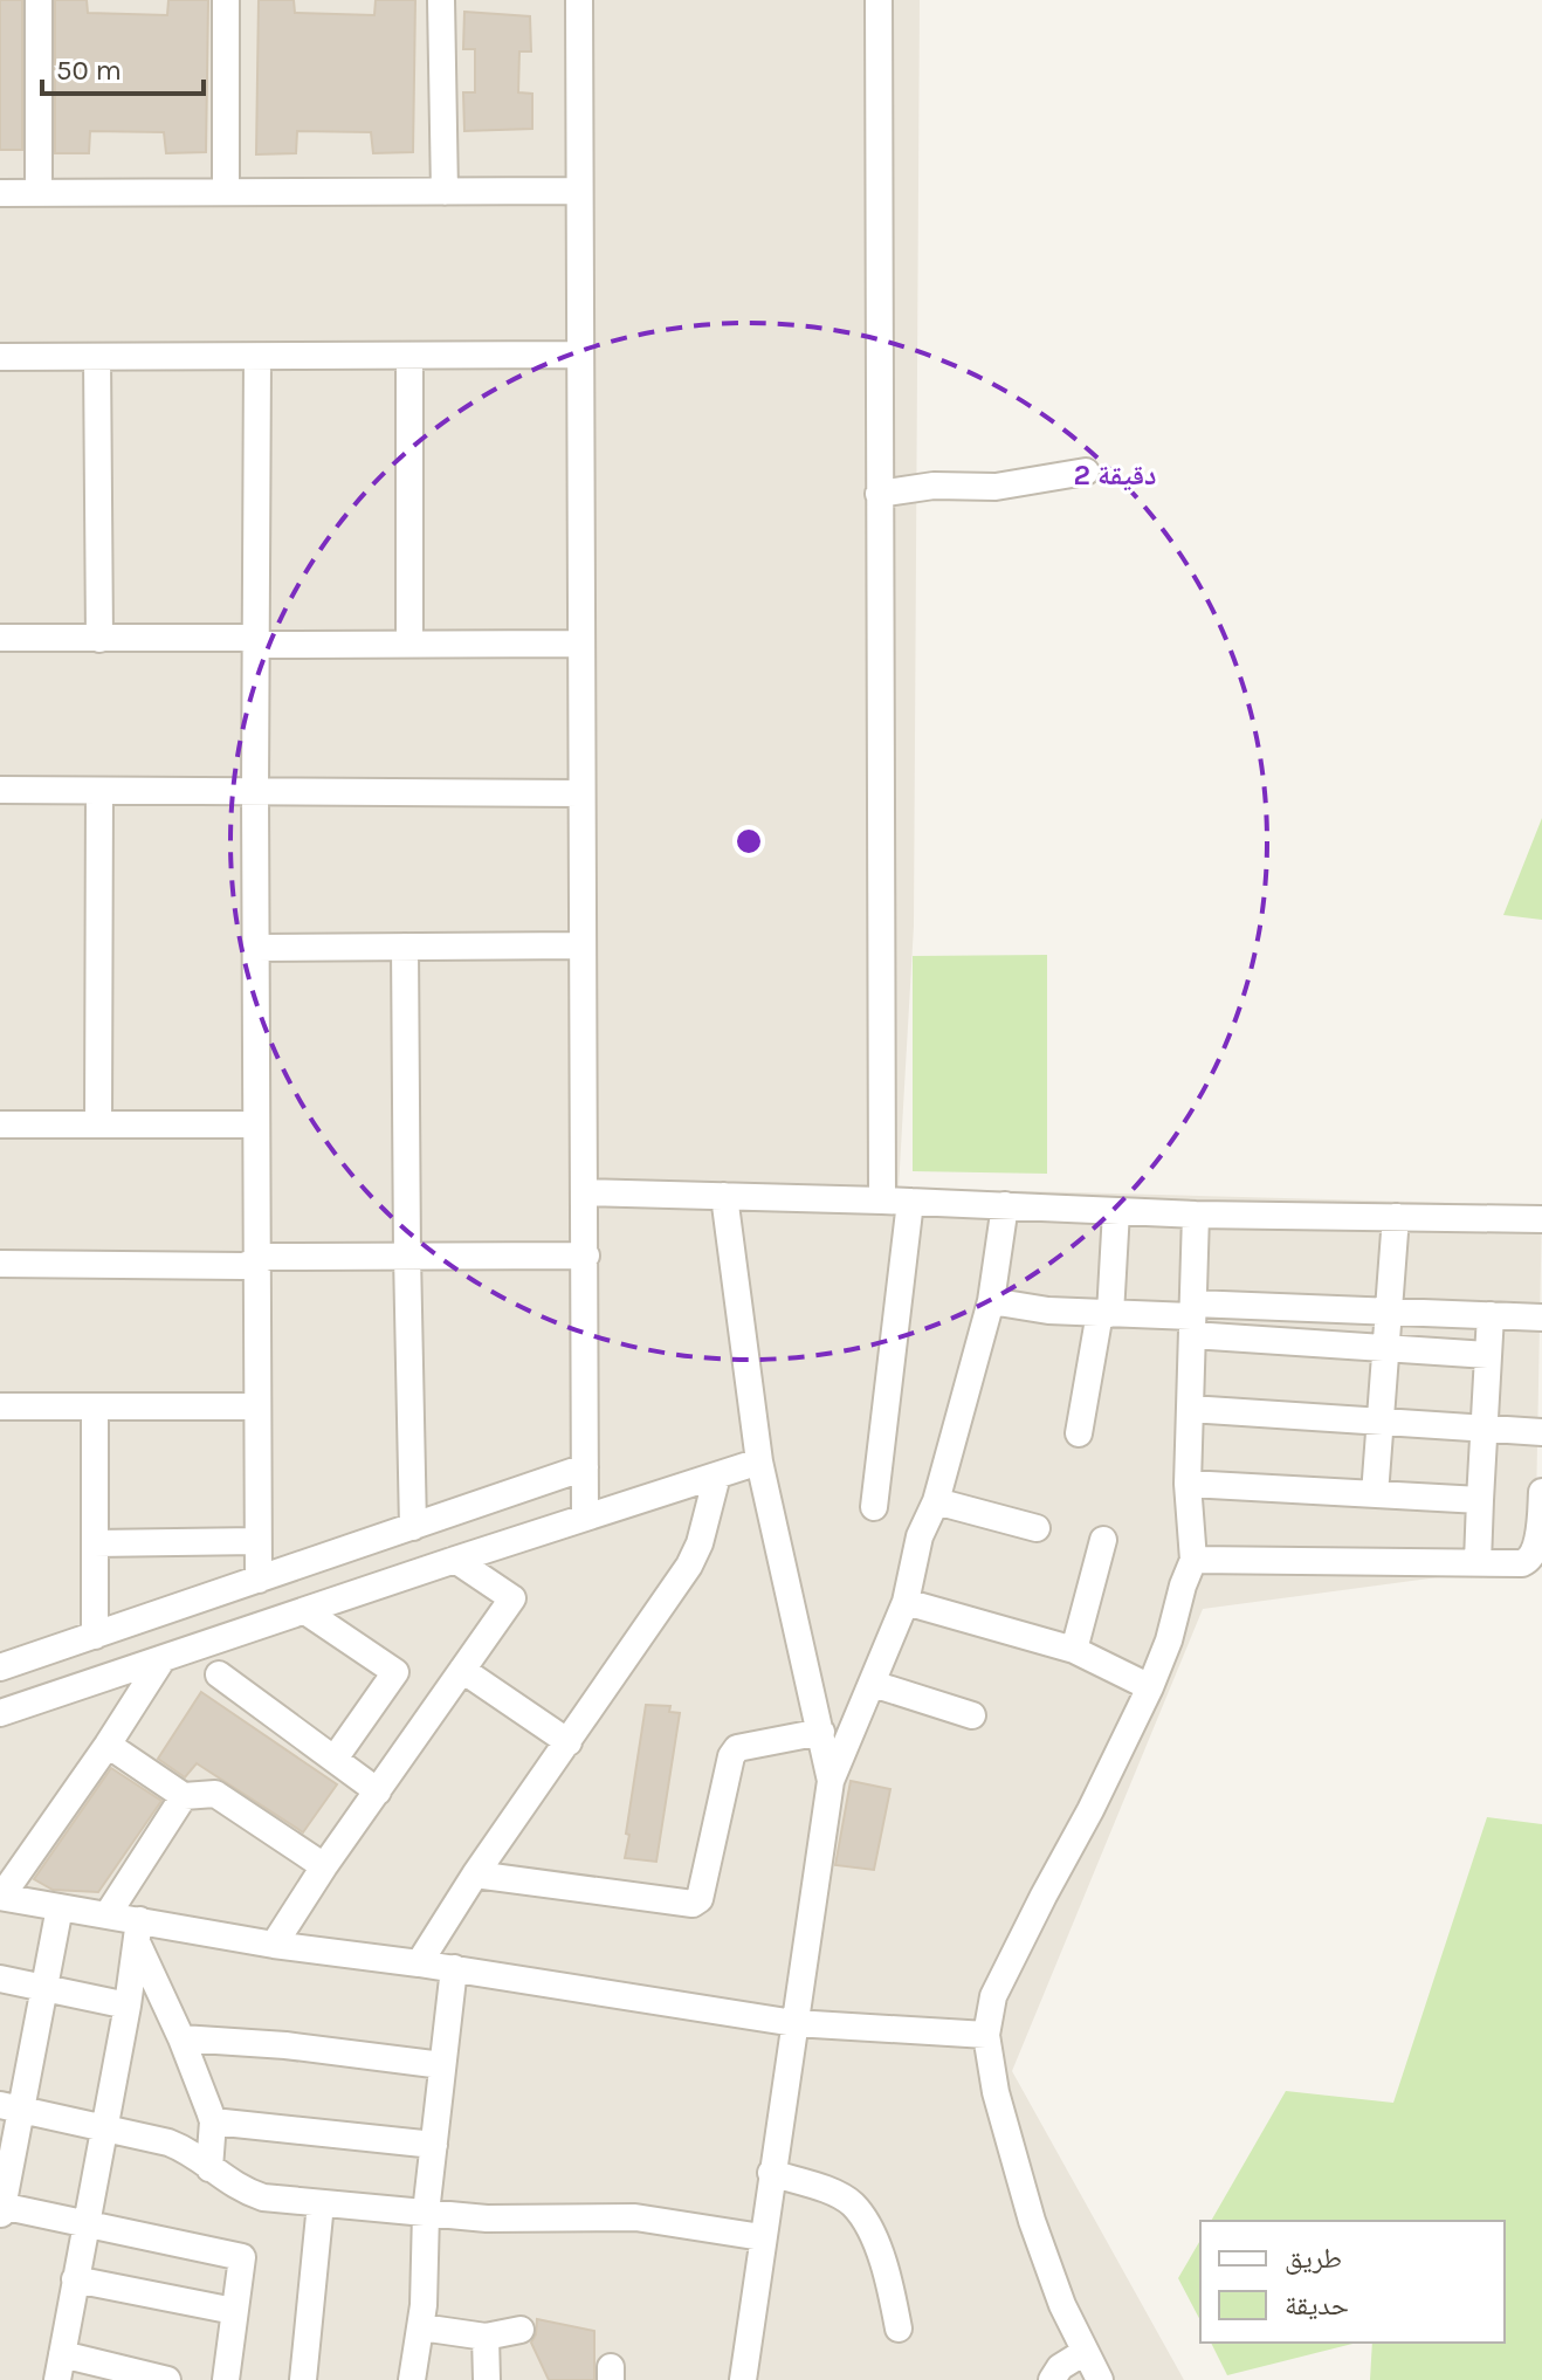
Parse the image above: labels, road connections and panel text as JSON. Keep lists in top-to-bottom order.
{
  "legend": ["طريق", "حديقة"],
  "scale_bar": "50 m",
  "rings": ["2 دقيقة"]
}
